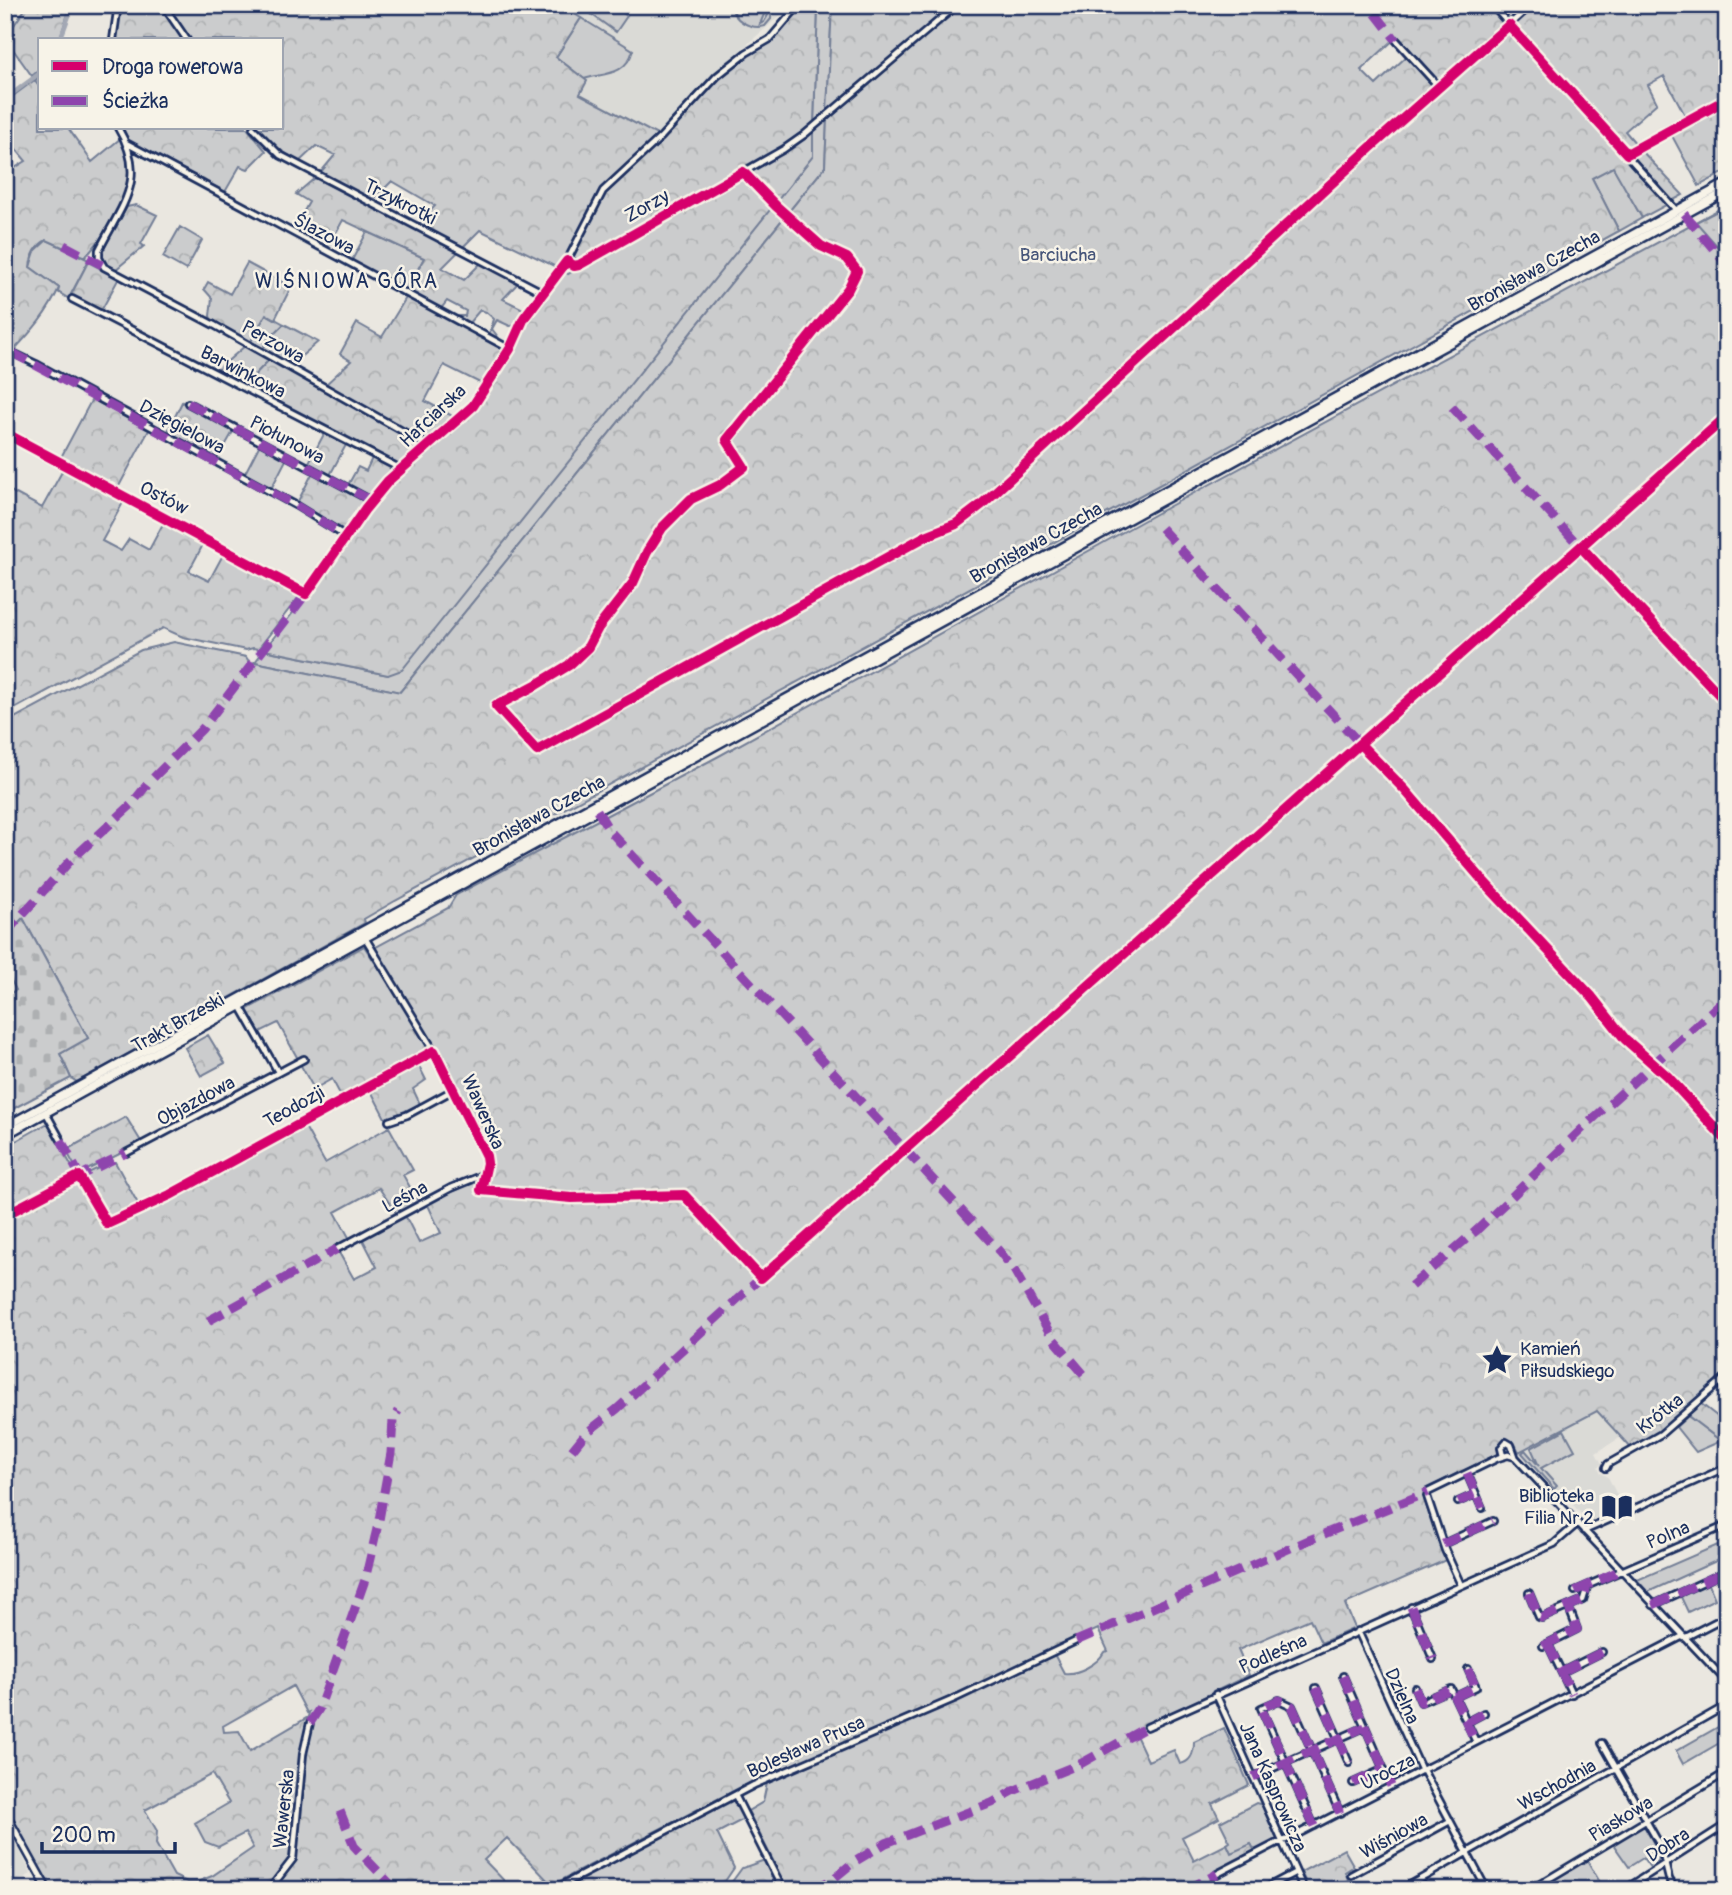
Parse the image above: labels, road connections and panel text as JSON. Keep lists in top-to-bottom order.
{
  "streets": {
    "main road": ["Bronisława Czecha", "Trakt Brzeski"],
    "street": [
      "Trzykrotki",
      "Zorzy",
      "Ślazowa",
      "Perzowa",
      "Barwinkowa",
      "Hafciarska",
      "Dzięgielowa",
      "Piołunowa",
      "Ostów",
      "Objazdowa",
      "Teodozji",
      "Wawerska",
      "Leśna",
      "Krótka",
      "Polna",
      "Podleśna",
      "Dzielna",
      "Bolesława Prusa",
      "Urocza",
      "Wschodnia",
      "Jana Kasprowicza",
      "Piaskowa",
      "Wiśniowa",
      "Dobra"
    ]
  },
  "crossings": [
    ["Trzykrotki", "Hafciarska"],
    ["Zorzy", "Hafciarska"],
    ["Ślazowa", "Perzowa"],
    ["Ślazowa", "Hafciarska"],
    ["Bronisława Czecha", "Trakt Brzeski"],
    ["Bronisława Czecha", "Wawerska"],
    ["Perzowa", "Hafciarska"],
    ["Barwinkowa", "Hafciarska"],
    ["Hafciarska", "Dzięgielowa"],
    ["Hafciarska", "Piołunowa"],
    ["Hafciarska", "Ostów"],
    ["Trakt Brzeski", "Wawerska"],
    ["Teodozji", "Wawerska"],
    ["Wawerska", "Leśna"],
    ["Podleśna", "Dzielna"],
    ["Podleśna", "Jana Kasprowicza"],
    ["Dzielna", "Urocza"],
    ["Dzielna", "Wiśniowa"],
    ["Urocza", "Jana Kasprowicza"],
    ["Urocza", "Wiśniowa"],
    ["Wschodnia", "Wiśniowa"]
  ],
  "districts": ["WIŚNIOWA GÓRA"],
  "parks": ["Barciucha"],
  "places": {
    "place": ["Kamień Piłsudskiego"],
    "library": ["Biblioteka Filia Nr 2"]
  },
  "legend": ["Droga rowerowa", "Ścieżka"],
  "scale_bar": "200 m"
}
